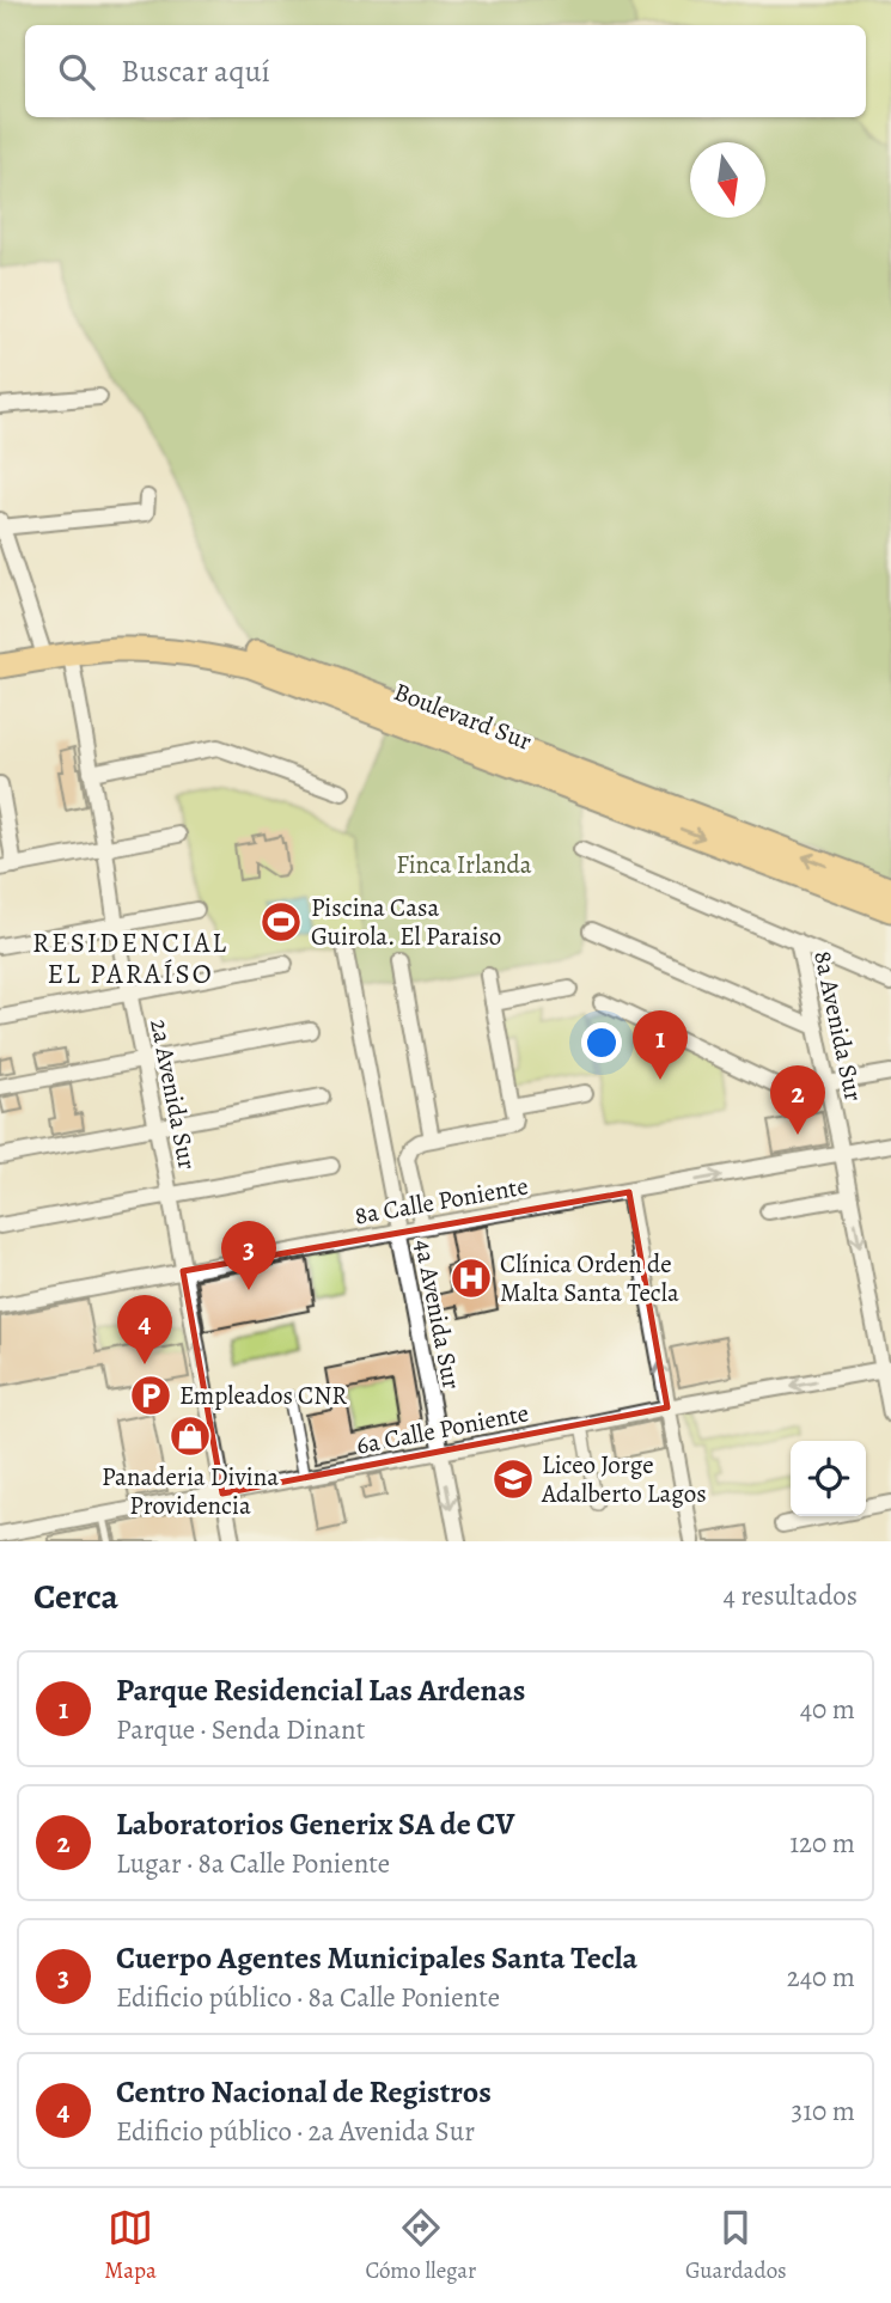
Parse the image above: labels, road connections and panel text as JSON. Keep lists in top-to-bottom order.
{
  "streets": {
    "highway": ["Boulevard Sur"],
    "street": [
      "8a Avenida Sur",
      "2a Avenida Sur",
      "8a Calle Poniente",
      "4a Avenida Sur",
      "6a Calle Poniente"
    ]
  },
  "crossings": [
    ["Boulevard Sur", "2a Avenida Sur"],
    ["8a Avenida Sur", "8a Calle Poniente"],
    ["8a Avenida Sur", "6a Calle Poniente"],
    ["2a Avenida Sur", "8a Calle Poniente"],
    ["2a Avenida Sur", "6a Calle Poniente"],
    ["8a Calle Poniente", "4a Avenida Sur"],
    ["4a Avenida Sur", "6a Calle Poniente"]
  ],
  "one_way": ["8a Avenida Sur"],
  "districts": ["RESIDENCIAL EL PARAÍSO"],
  "parks": ["Finca Irlanda"],
  "places": {
    "sports": ["Piscina Casa Guirola. El Paraiso"],
    "hospital": ["Clínica Orden de Malta Santa Tecla"],
    "parking": ["Empleados CNR"],
    "shop": ["Panaderia Divina Providencia"],
    "school or university": ["Liceo Jorge Adalberto Lagos"]
  },
  "north": "bottom",
  "page": {
    "search": "Buscar aquí",
    "pins": [
      "1",
      "2",
      "3",
      "4"
    ],
    "heading": ["Cerca", "4 resultados"],
    "list": [
      {
        "mark": "1",
        "name": "Parque Residencial Las Ardenas",
        "note": "Parque · Senda Dinant",
        "value": "40 m"
      },
      {
        "mark": "2",
        "name": "Laboratorios Generix SA de CV",
        "note": "Lugar · 8a Calle Poniente",
        "value": "120 m"
      },
      {
        "mark": "3",
        "name": "Cuerpo Agentes Municipales Santa Tecla",
        "note": "Edificio público · 8a Calle Poniente",
        "value": "240 m"
      },
      {
        "mark": "4",
        "name": "Centro Nacional de Registros",
        "note": "Edificio público · 2a Avenida Sur",
        "value": "310 m"
      }
    ],
    "nav": ["Mapa", "Cómo llegar", "Guardados"]
  }
}
